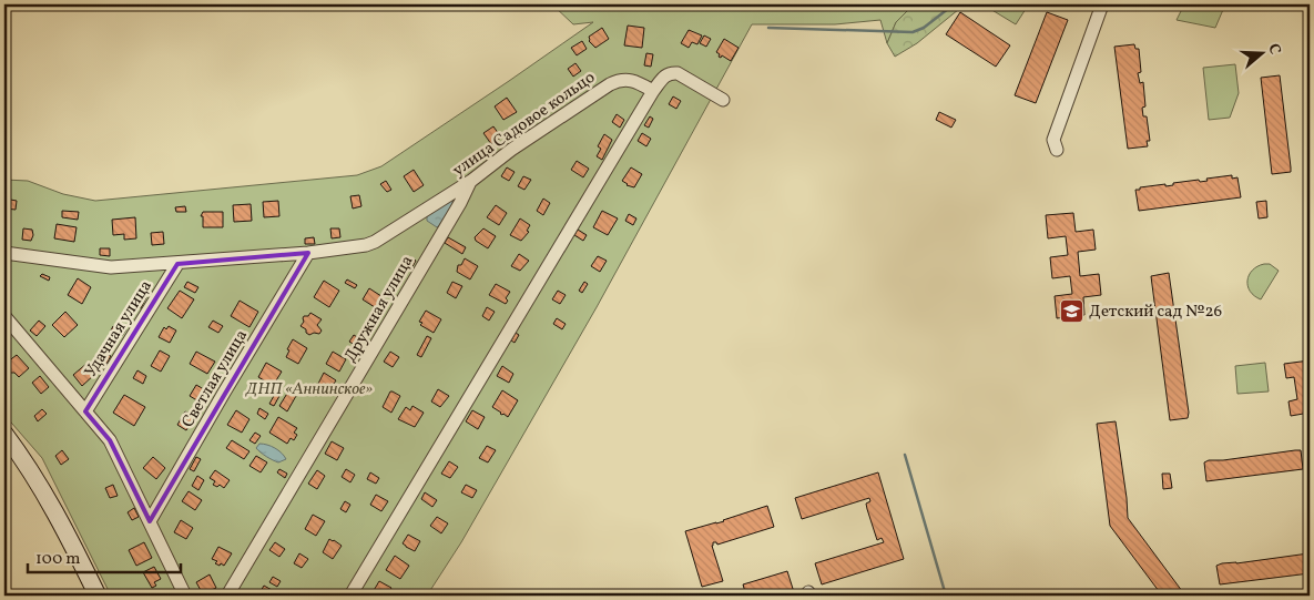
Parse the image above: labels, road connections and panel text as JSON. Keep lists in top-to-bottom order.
{
  "streets": {
    "street": [
      "улица Садовое кольцо",
      "Дружная улица",
      "Удачная улица",
      "Светлая улица"
    ]
  },
  "crossings": [
    ["улица Садовое кольцо", "Дружная улица"],
    ["улица Садовое кольцо", "Удачная улица"],
    ["улица Садовое кольцо", "Светлая улица"]
  ],
  "parks": ["ДНП «Аннинское»"],
  "places": {
    "school or university": ["Детский сад №26"]
  },
  "scale_bar": "100 m",
  "north": "right"
}
